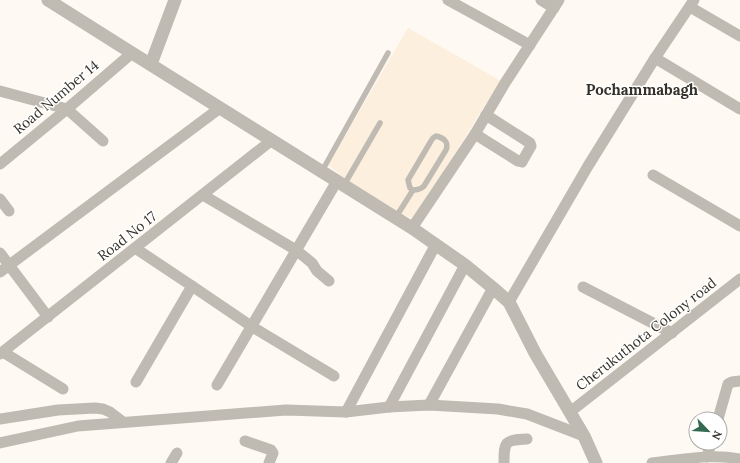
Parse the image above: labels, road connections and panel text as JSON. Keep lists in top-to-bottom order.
{
  "streets": {
    "street": ["Road Number 14", "Road No 17", "Cherukuthota Colony road"]
  },
  "districts": ["Pochammabagh"],
  "north": "bottom right"
}
